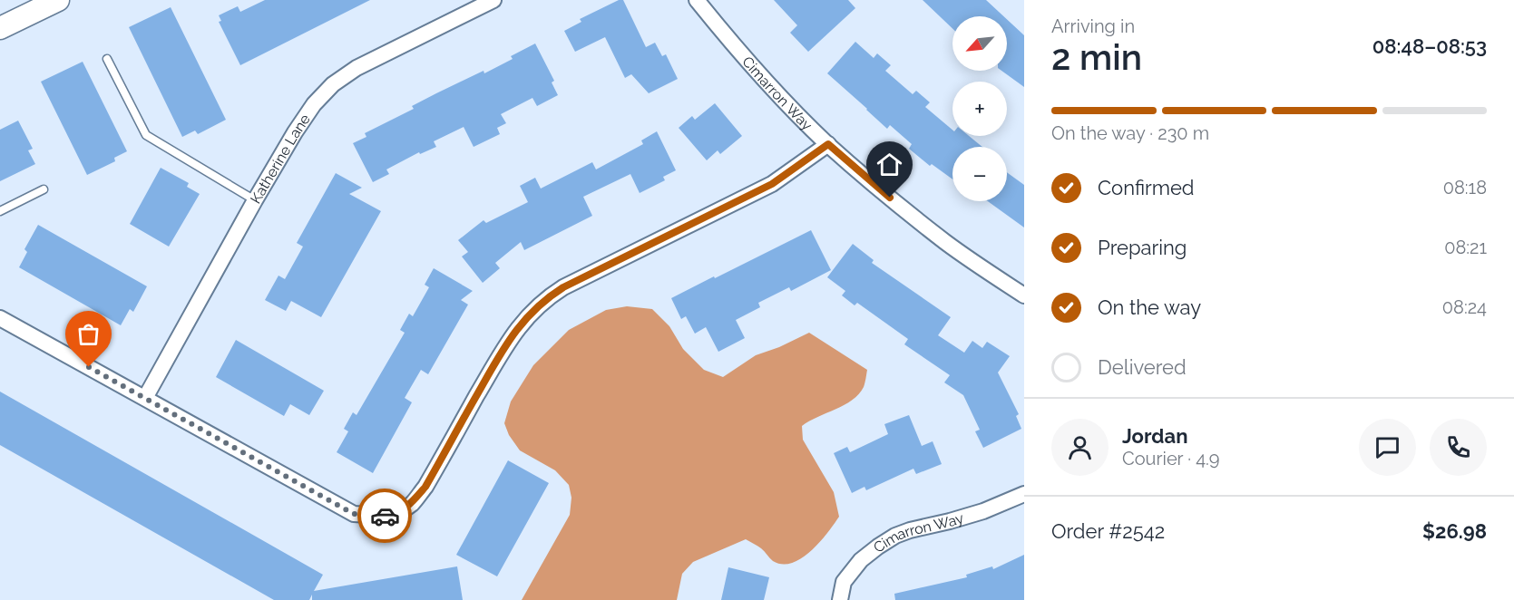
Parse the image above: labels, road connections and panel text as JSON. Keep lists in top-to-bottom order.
{
  "streets": {
    "street": ["Cimarron Way", "Katherine Lane"]
  },
  "north": "bottom left",
  "page": {
    "heading": ["2 min", "Arriving in", "08:48–08:53"],
    "panel": [
      "Jordan",
      "Courier · 4.9",
      "Order #2542",
      "$26.98"
    ],
    "map_buttons": ["+", "−"],
    "bar": "On the way · 230 m",
    "list": [
      ["Confirmed", "08:18"],
      ["Preparing", "08:21"],
      ["On the way", "08:24"],
      "Delivered"
    ]
  }
}
